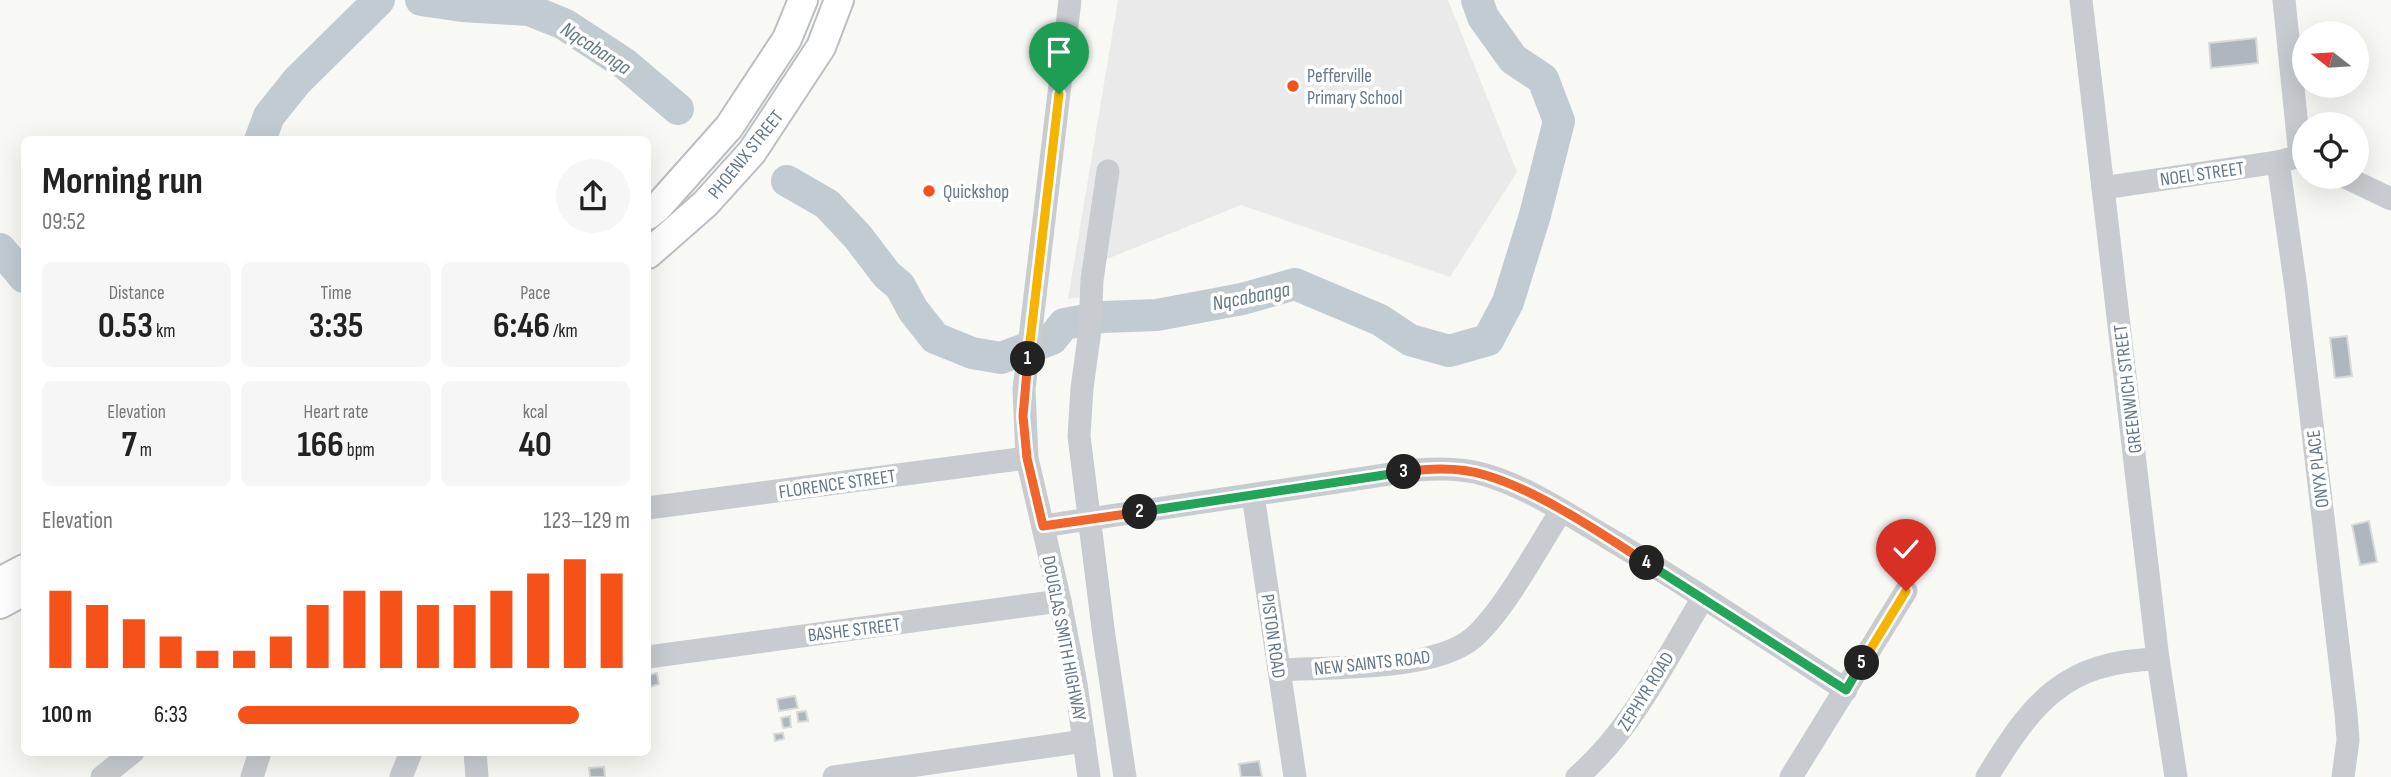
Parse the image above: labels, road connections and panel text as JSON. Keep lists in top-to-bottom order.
{
  "streets": {
    "main road": ["PHOENIX STREET"],
    "street": [
      "NOEL STREET",
      "GREENWICH STREET",
      "ONYX PLACE",
      "FLORENCE STREET",
      "BASHE STREET",
      "PISTON ROAD",
      "DOUGLAS SMITH HIGHWAY",
      "NEW SAINTS ROAD",
      "ZEPHYR ROAD"
    ]
  },
  "crossings": [
    ["NOEL STREET", "GREENWICH STREET"],
    ["NOEL STREET", "ONYX PLACE"],
    ["FLORENCE STREET", "DOUGLAS SMITH HIGHWAY"],
    ["BASHE STREET", "DOUGLAS SMITH HIGHWAY"],
    ["PISTON ROAD", "NEW SAINTS ROAD"]
  ],
  "water": ["Nqcabanga"],
  "places": ["Pefferville Primary School", "Quickshop"],
  "north": "left",
  "page": {
    "heading": ["Morning run", "09:52"],
    "stats": [
      ["Distance", "0.53 km"],
      ["Time", "3:35"],
      ["Pace", "6:46 /km"],
      ["Elevation", "7 m"],
      ["Heart rate", "166 bpm"],
      ["kcal", "40"]
    ],
    "pins": [
      "1",
      "3",
      "2",
      "4",
      "5"
    ],
    "chart": ["Elevation", "123–129 m"],
    "list": [
      {
        "name": "100 m",
        "note": "6:33"
      }
    ]
  }
}
